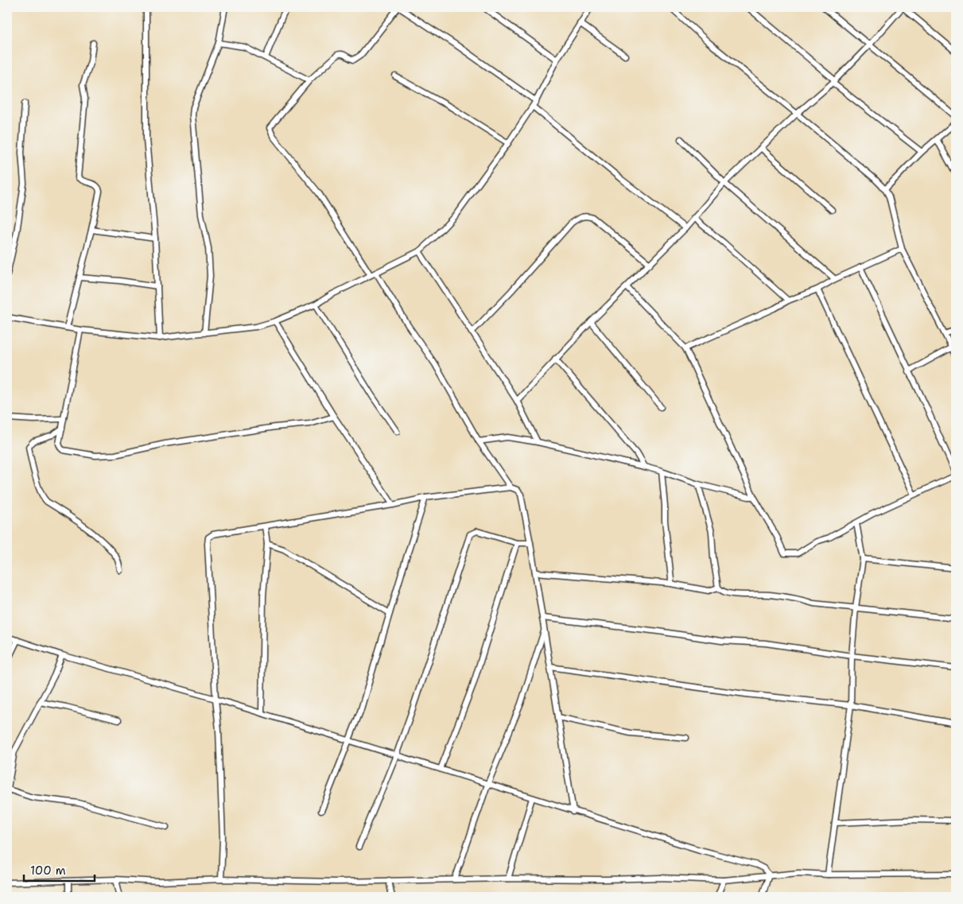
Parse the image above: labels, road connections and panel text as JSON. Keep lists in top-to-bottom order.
{
  "scale_bar": "100 m"
}
